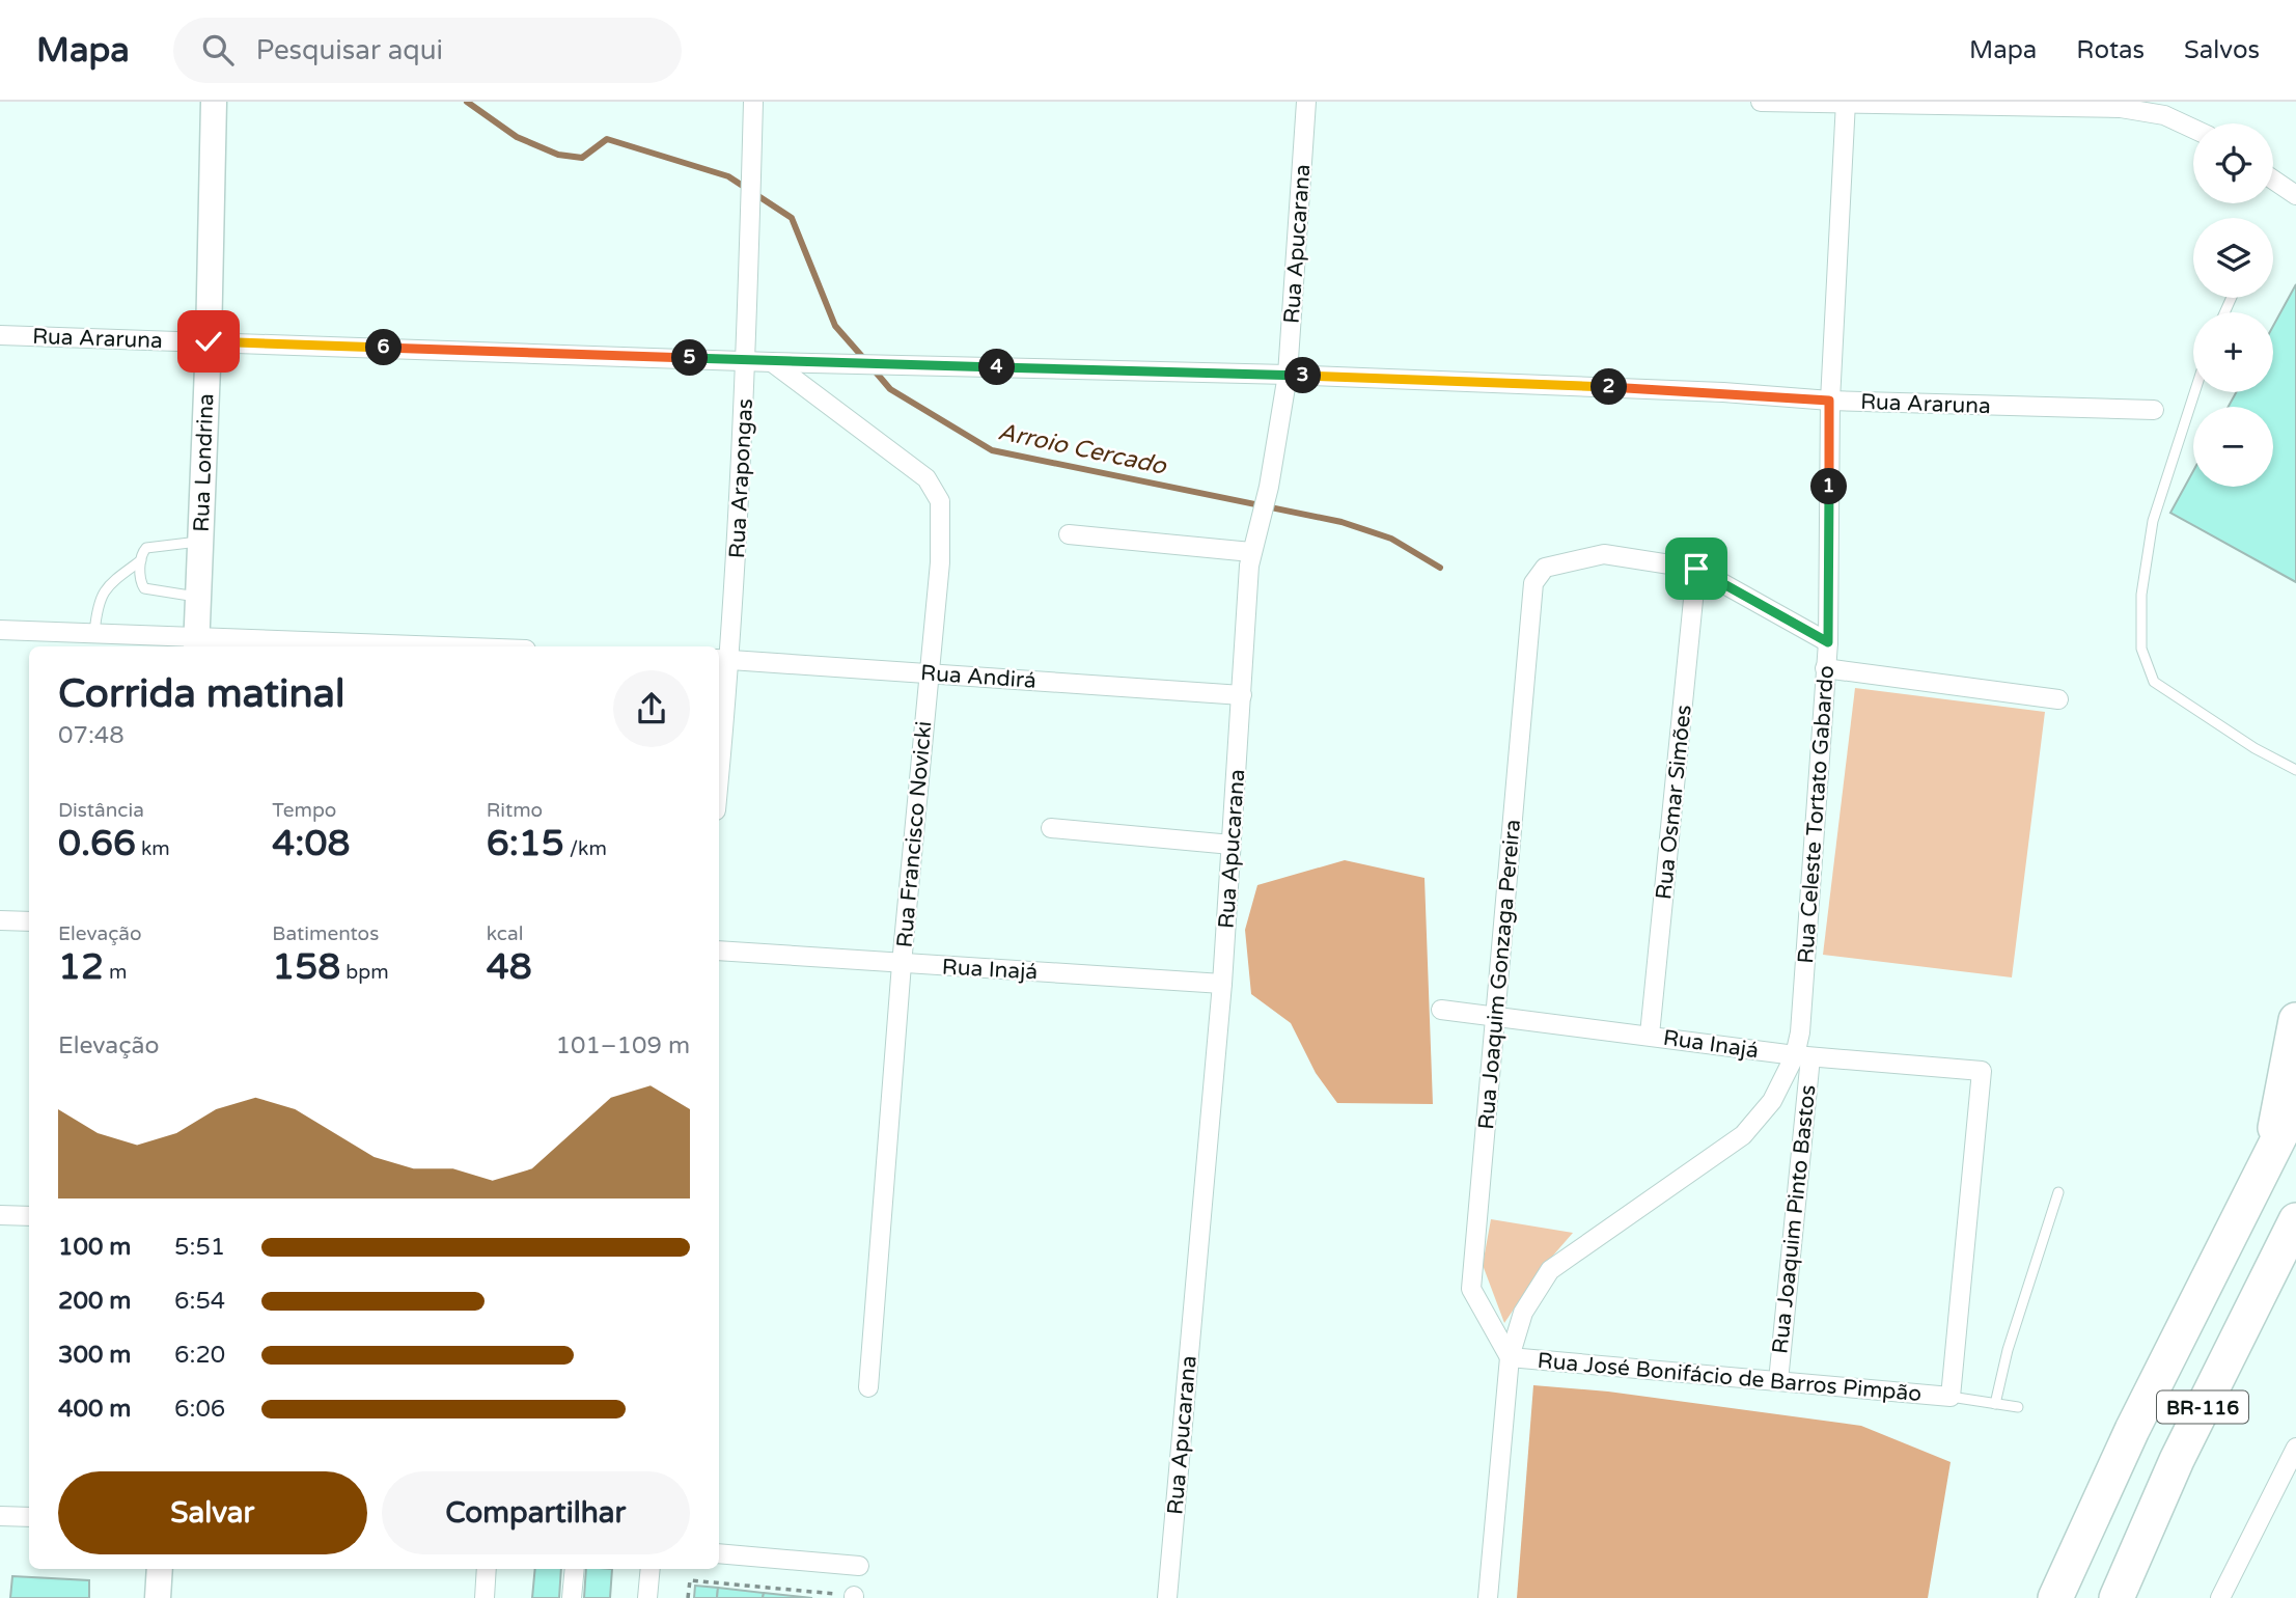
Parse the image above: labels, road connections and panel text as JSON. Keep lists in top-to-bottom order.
{
  "streets": {
    "highway": ["BR-116"],
    "street": [
      "Rua Apucarana",
      "Rua Araruna",
      "Rua Londrina",
      "Rua Arapongas",
      "Rua Andirá",
      "Rua Osmar Simões",
      "Rua Celeste Tortato Gabardo",
      "Rua Francisco Novicki",
      "Rua Inajá",
      "Rua Joaquim Gonzaga Pereira",
      "Rua Joaquim Pinto Bastos",
      "Rua José Bonifácio de Barros Pimpão"
    ]
  },
  "crossings": [
    ["Rua Apucarana", "Rua Araruna"],
    ["Rua Apucarana", "Rua Andirá"],
    ["Rua Apucarana", "Rua Inajá"],
    ["Rua Araruna", "Rua Londrina"],
    ["Rua Araruna", "Rua Arapongas"],
    ["Rua Araruna", "Rua Celeste Tortato Gabardo"],
    ["Rua Araruna", "Rua Francisco Novicki"],
    ["Rua Arapongas", "Rua Andirá"],
    ["Rua Andirá", "Rua Francisco Novicki"],
    ["Rua Osmar Simões", "Rua Inajá"],
    ["Rua Osmar Simões", "Rua Joaquim Gonzaga Pereira"],
    ["Rua Celeste Tortato Gabardo", "Rua Inajá"],
    ["Rua Celeste Tortato Gabardo", "Rua Joaquim Gonzaga Pereira"],
    ["Rua Celeste Tortato Gabardo", "Rua Joaquim Pinto Bastos"],
    ["Rua Celeste Tortato Gabardo", "Rua José Bonifácio de Barros Pimpão"],
    ["Rua Francisco Novicki", "Rua Inajá"],
    ["Rua Inajá", "Rua Joaquim Gonzaga Pereira"],
    ["Rua Inajá", "Rua Joaquim Pinto Bastos"],
    ["Rua Inajá", "Rua José Bonifácio de Barros Pimpão"],
    ["Rua Joaquim Gonzaga Pereira", "Rua José Bonifácio de Barros Pimpão"],
    ["Rua Joaquim Pinto Bastos", "Rua José Bonifácio de Barros Pimpão"]
  ],
  "water": ["Arroio Cercado"],
  "page": {
    "header": "Mapa",
    "search": "Pesquisar aqui",
    "nav": ["Mapa", "Rotas", "Salvos"],
    "map_buttons": ["+", "−"],
    "pins": [
      "6",
      "5",
      "4",
      "3",
      "2",
      "1"
    ],
    "heading": ["Corrida matinal", "07:48"],
    "stats": [
      ["Distância", "0.66 km"],
      ["Tempo", "4:08"],
      ["Ritmo", "6:15 /km"],
      ["Elevação", "12 m"],
      ["Batimentos", "158 bpm"],
      ["kcal", "48"]
    ],
    "chart": ["Elevação", "101–109 m"],
    "list": [
      {
        "name": "100 m",
        "note": "5:51"
      },
      {
        "name": "200 m",
        "note": "6:54"
      },
      {
        "name": "300 m",
        "note": "6:20"
      },
      {
        "name": "400 m",
        "note": "6:06"
      }
    ],
    "buttons": ["Salvar", "Compartilhar"]
  }
}
